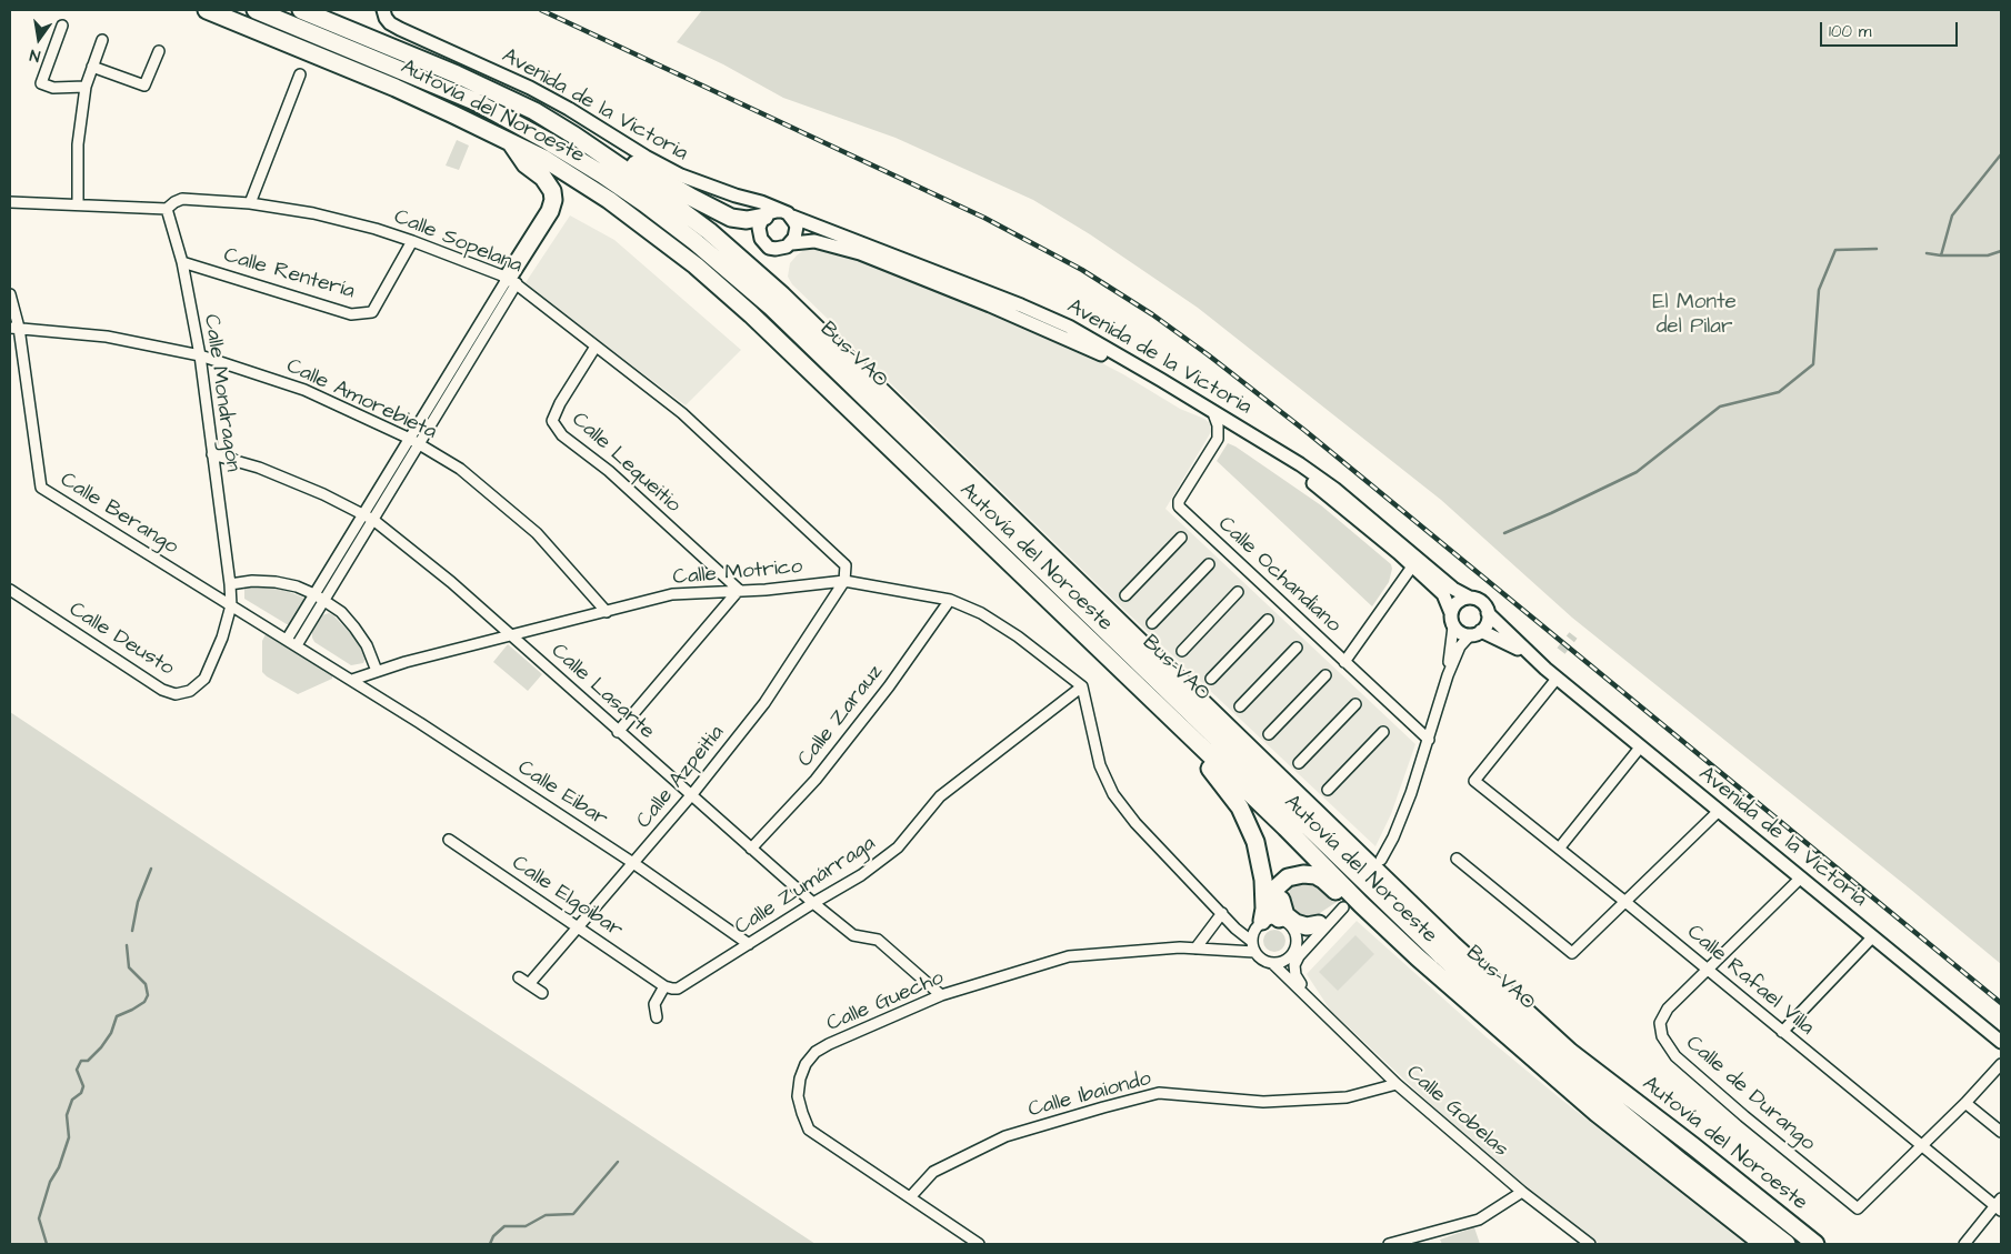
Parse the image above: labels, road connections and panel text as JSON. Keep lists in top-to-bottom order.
{
  "streets": {
    "highway": ["Autovía del Noroeste", "Bus-VAO"],
    "street": [
      "Avenida de la Victoria",
      "Calle Sopelana",
      "Calle Rentería",
      "Calle Mondragón",
      "Calle Amorebieta",
      "Calle Lequeitio",
      "Calle Berango",
      "Calle Motrico",
      "Calle Ochandiano",
      "Calle Deusto",
      "Calle Lasarte",
      "Calle Zarauz",
      "Calle Azpeitia",
      "Calle Eibar",
      "Calle Zumárraga",
      "Calle Elgoibar",
      "Calle Rafael Villa",
      "Calle Guecho",
      "Calle de Durango",
      "Calle Ibaiondo",
      "Calle Gobelas"
    ]
  },
  "crossings": [
    ["Avenida de la Victoria", "Calle Ochandiano"],
    ["Avenida de la Victoria", "Calle Rafael Villa"],
    ["Avenida de la Victoria", "Calle de Durango"],
    ["Calle Sopelana", "Calle Rentería"],
    ["Calle Sopelana", "Calle Mondragón"],
    ["Calle Sopelana", "Calle Lequeitio"],
    ["Calle Sopelana", "Calle Motrico"],
    ["Calle Sopelana", "Calle Azpeitia"],
    ["Calle Rentería", "Calle Mondragón"],
    ["Calle Mondragón", "Calle Amorebieta"],
    ["Calle Mondragón", "Calle Berango"],
    ["Calle Mondragón", "Calle Deusto"],
    ["Calle Mondragón", "Calle Lasarte"],
    ["Calle Mondragón", "Calle Eibar"],
    ["Calle Amorebieta", "Calle Berango"],
    ["Calle Amorebieta", "Calle Motrico"],
    ["Calle Lequeitio", "Calle Motrico"],
    ["Calle Berango", "Calle Deusto"],
    ["Calle Berango", "Calle Eibar"],
    ["Calle Motrico", "Calle Lasarte"],
    ["Calle Motrico", "Calle Zarauz"],
    ["Calle Motrico", "Calle Azpeitia"],
    ["Calle Motrico", "Calle Eibar"],
    ["Calle Motrico", "Calle Zumárraga"],
    ["Calle Deusto", "Calle Eibar"],
    ["Calle Lasarte", "Calle Zarauz"],
    ["Calle Lasarte", "Calle Azpeitia"],
    ["Calle Lasarte", "Calle Zumárraga"],
    ["Calle Lasarte", "Calle Guecho"],
    ["Calle Azpeitia", "Calle Eibar"],
    ["Calle Azpeitia", "Calle Elgoibar"],
    ["Calle Eibar", "Calle Zumárraga"],
    ["Calle Zumárraga", "Calle Elgoibar"],
    ["Calle Rafael Villa", "Calle de Durango"],
    ["Calle Guecho", "Calle Ibaiondo"],
    ["Calle Guecho", "Calle Gobelas"],
    ["Calle Ibaiondo", "Calle Gobelas"]
  ],
  "parks": ["El Monte del Pilar"],
  "scale_bar": "100 m",
  "north": "bottom"
}
